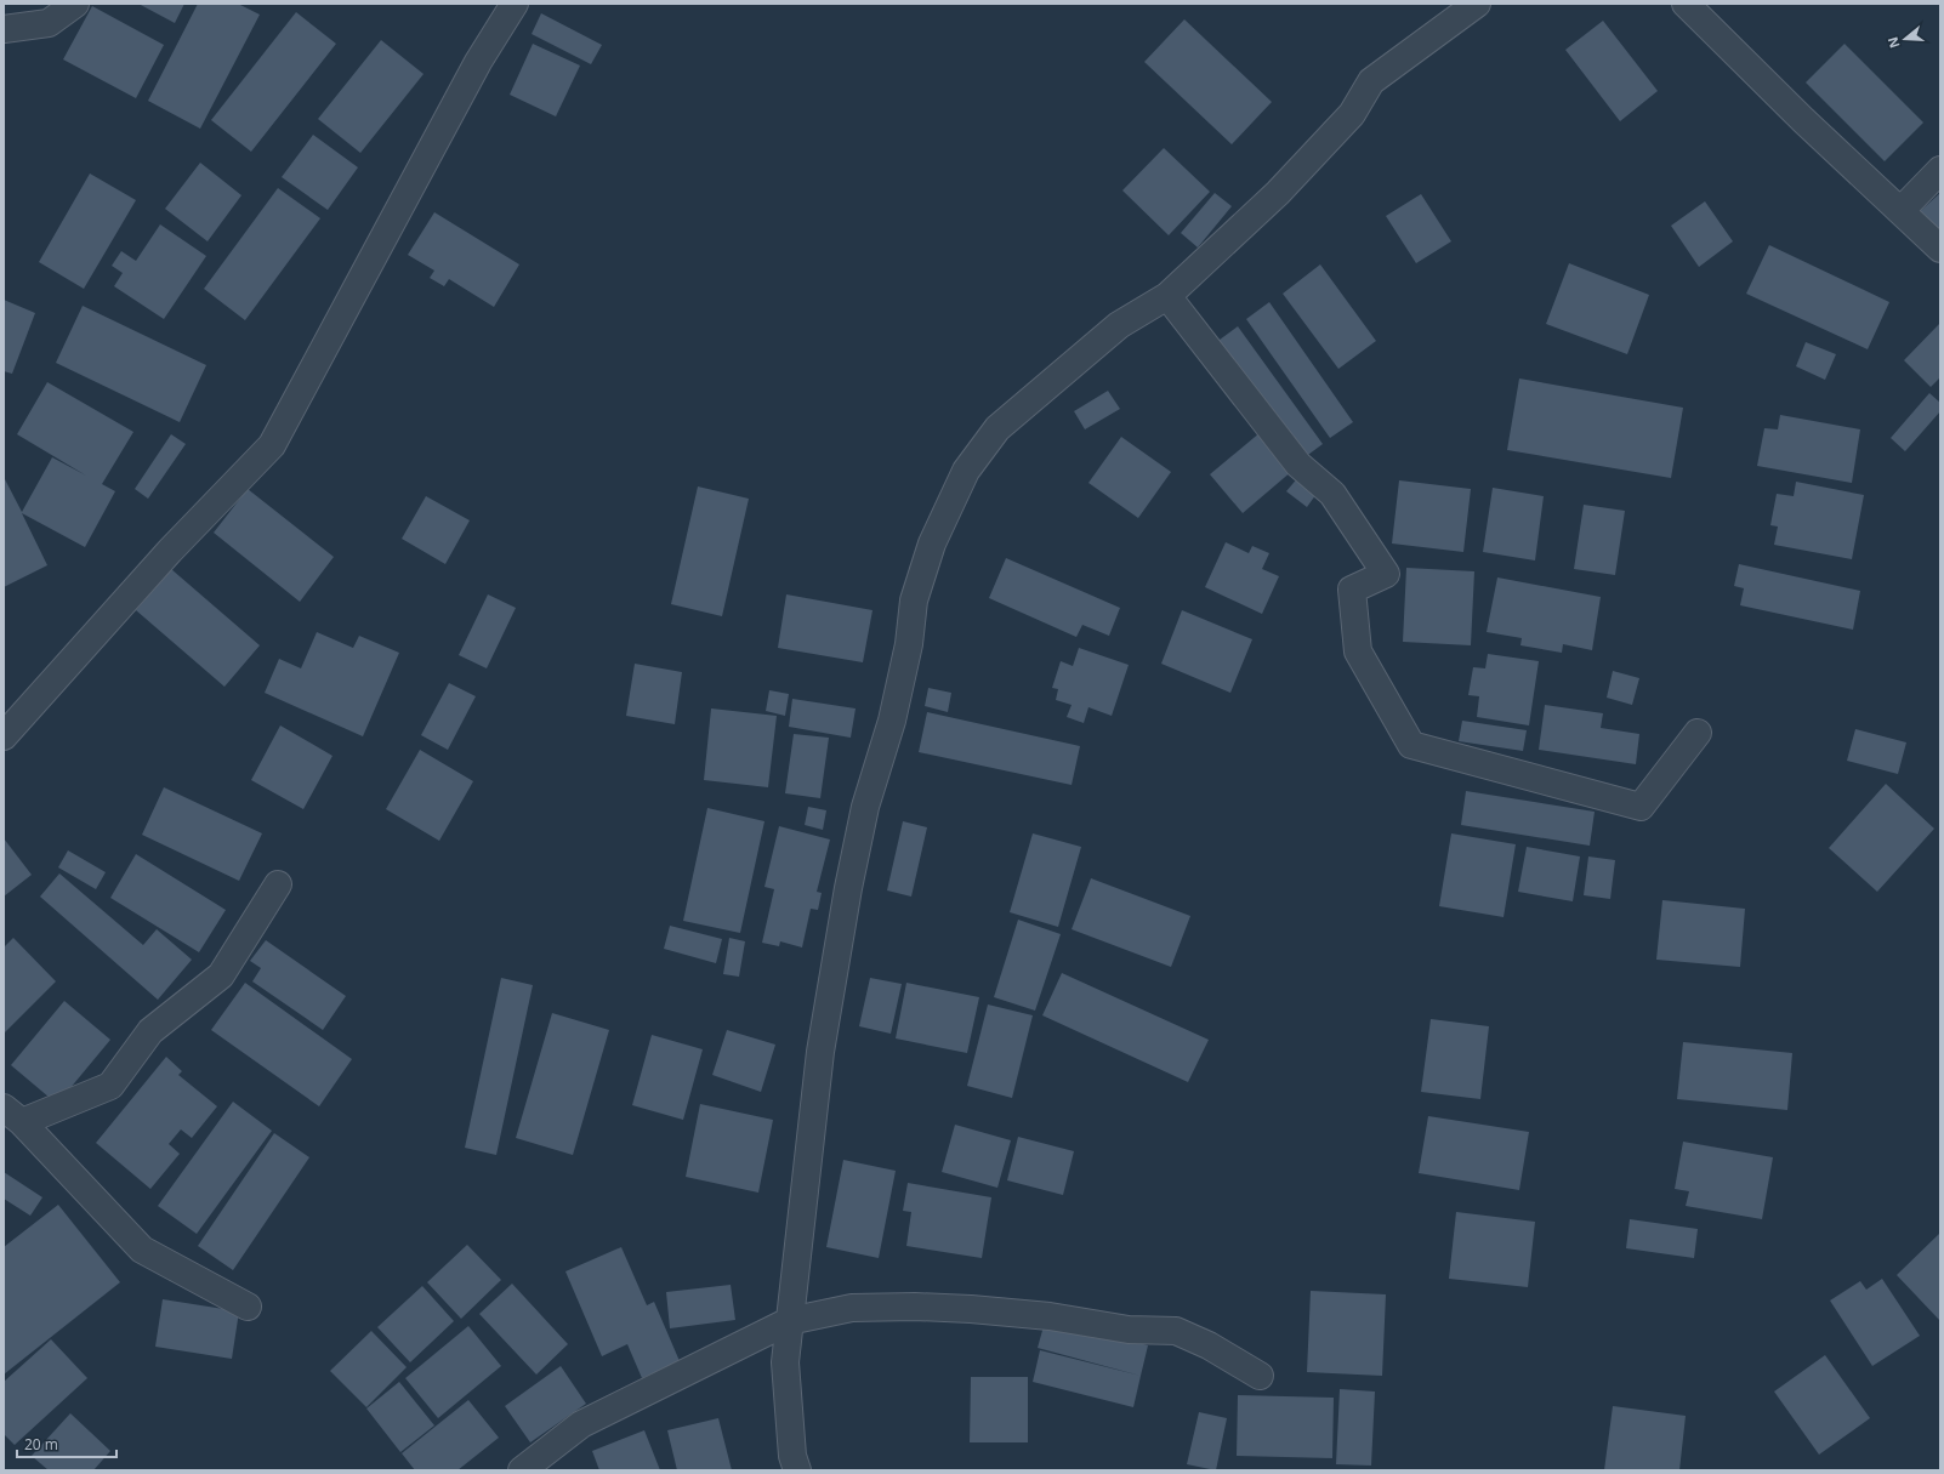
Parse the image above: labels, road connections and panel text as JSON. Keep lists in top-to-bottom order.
{
  "scale_bar": "20 m",
  "north": "left"
}
